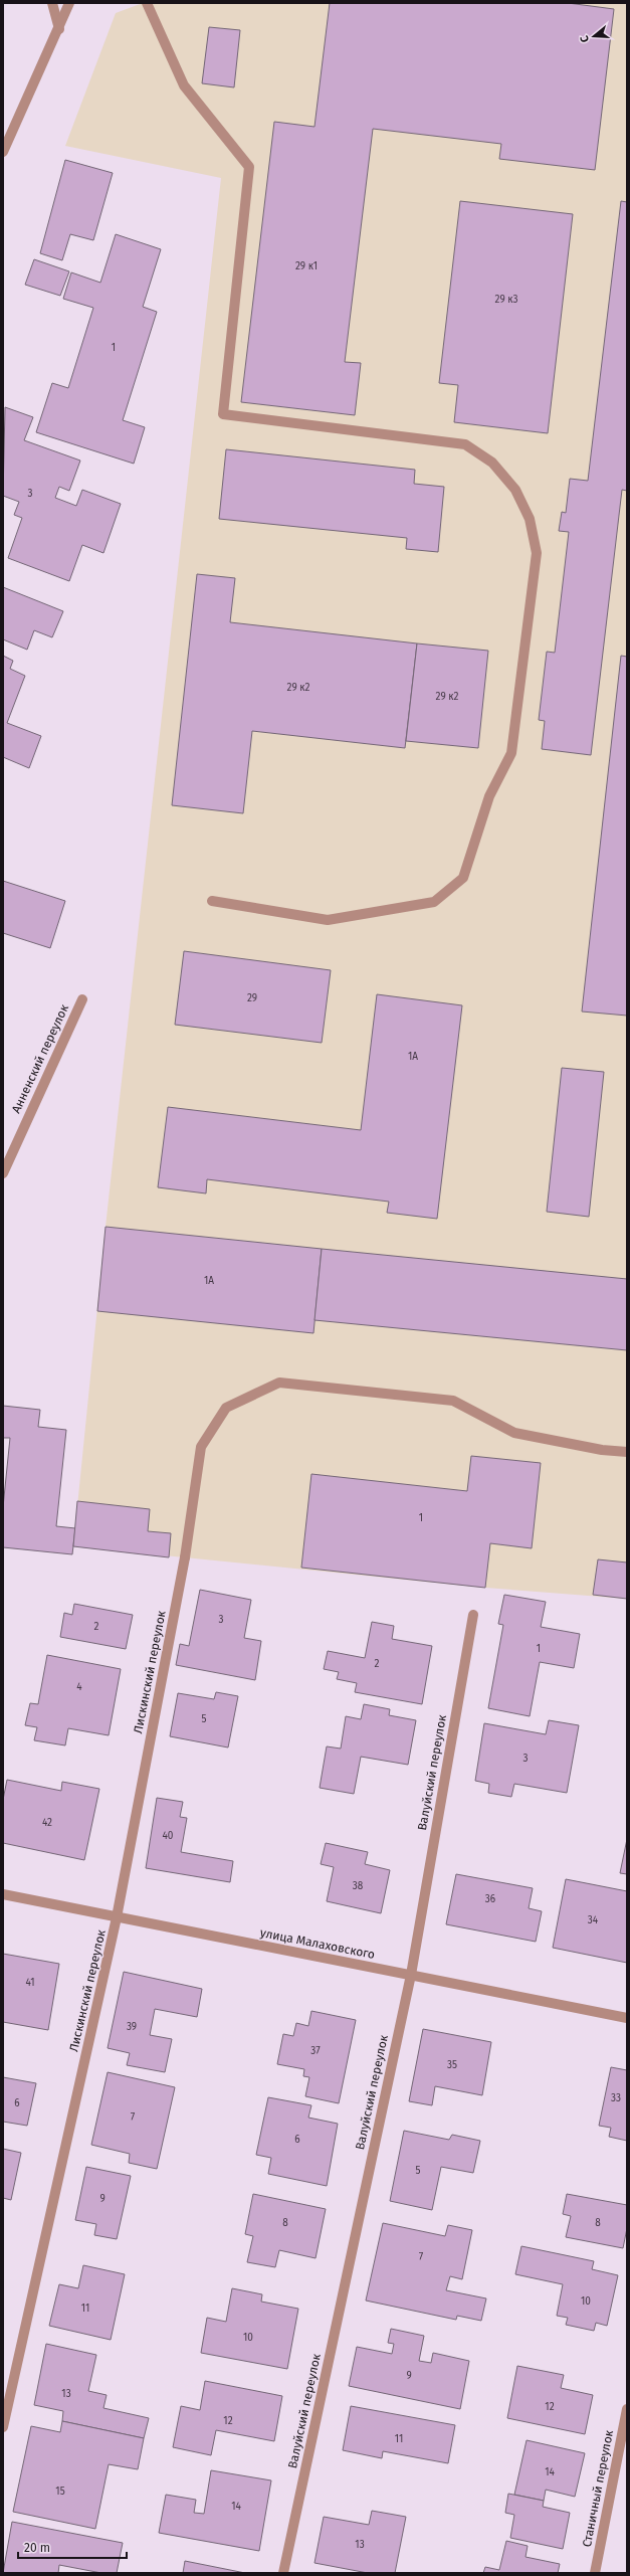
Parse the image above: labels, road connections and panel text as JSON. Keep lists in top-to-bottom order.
{
  "streets": {
    "street": [
      "Анненский переулок",
      "Лискинский переулок",
      "Валуйский переулок",
      "улица Малаховского",
      "Станичный переулок"
    ]
  },
  "crossings": [
    ["Лискинский переулок", "улица Малаховского"],
    ["Валуйский переулок", "улица Малаховского"]
  ],
  "house_numbers": [
    "29 к1",
    "29 к3",
    "1",
    "3",
    "29 к2",
    "29 к2",
    "29",
    "1А",
    "1А",
    "1",
    "3",
    "2",
    "1",
    "2",
    "4",
    "5",
    "3",
    "42",
    "40",
    "38",
    "36",
    "34",
    "41",
    "39",
    "37",
    "35",
    "33",
    "6",
    "7",
    "6",
    "5",
    "9",
    "8",
    "8",
    "7",
    "10",
    "11",
    "10",
    "9",
    "13",
    "12",
    "12",
    "11",
    "14",
    "15",
    "14",
    "13"
  ],
  "scale_bar": "20 m",
  "north": "left"
}
